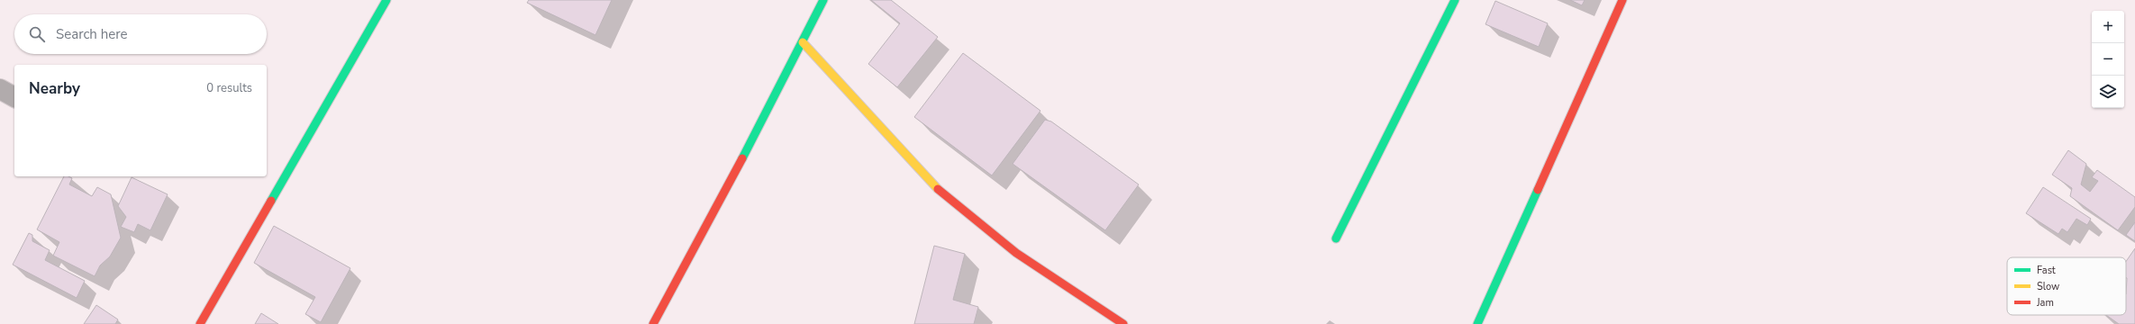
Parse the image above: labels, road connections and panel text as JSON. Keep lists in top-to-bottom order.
{
  "legend": ["Fast", "Slow", "Jam"],
  "page": {
    "map_buttons": ["+", "−"],
    "search": "Search here",
    "heading": ["Nearby", "0 results"]
  }
}
